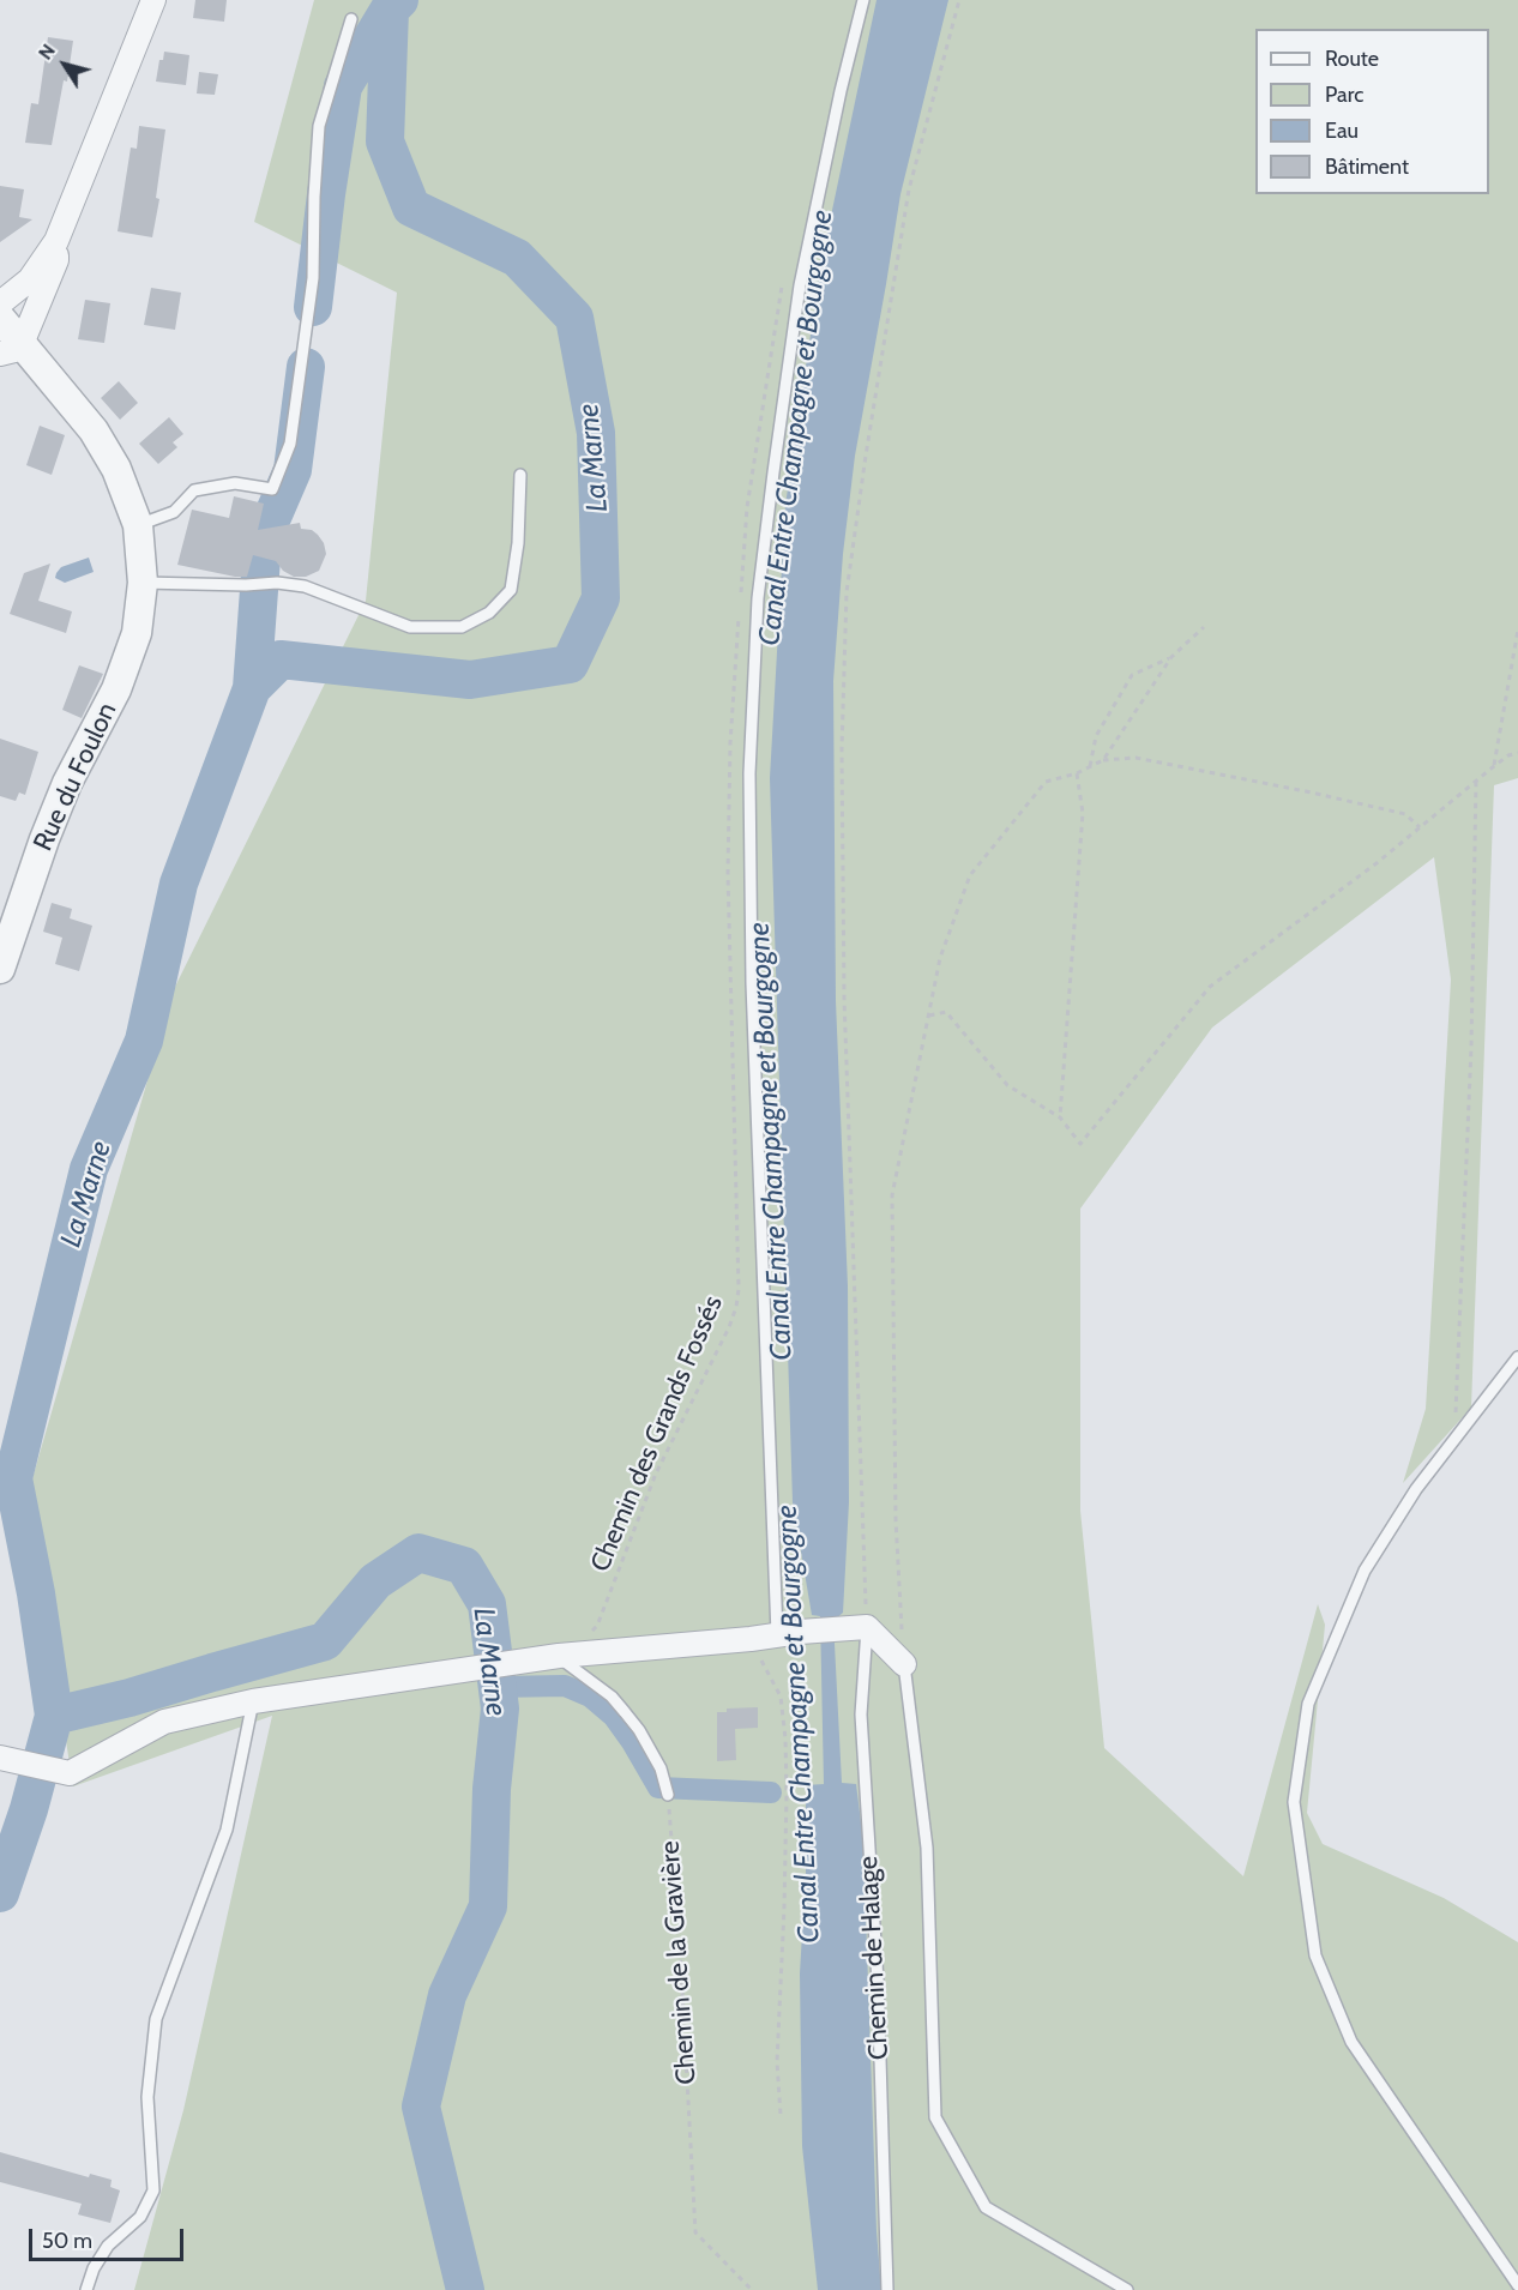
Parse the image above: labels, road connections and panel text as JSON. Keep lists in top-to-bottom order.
{
  "streets": {
    "street": ["Rue du Foulon"],
    "lane": ["Chemin de Halage"],
    "path": ["Chemin des Grands Fossés", "Chemin de la Gravière"]
  },
  "water": ["Canal Entre Champagne et Bourgogne", "La Marne"],
  "legend": [
    "Route",
    "Parc",
    "Eau",
    "Bâtiment"
  ],
  "scale_bar": "50 m",
  "north": "top left"
}
